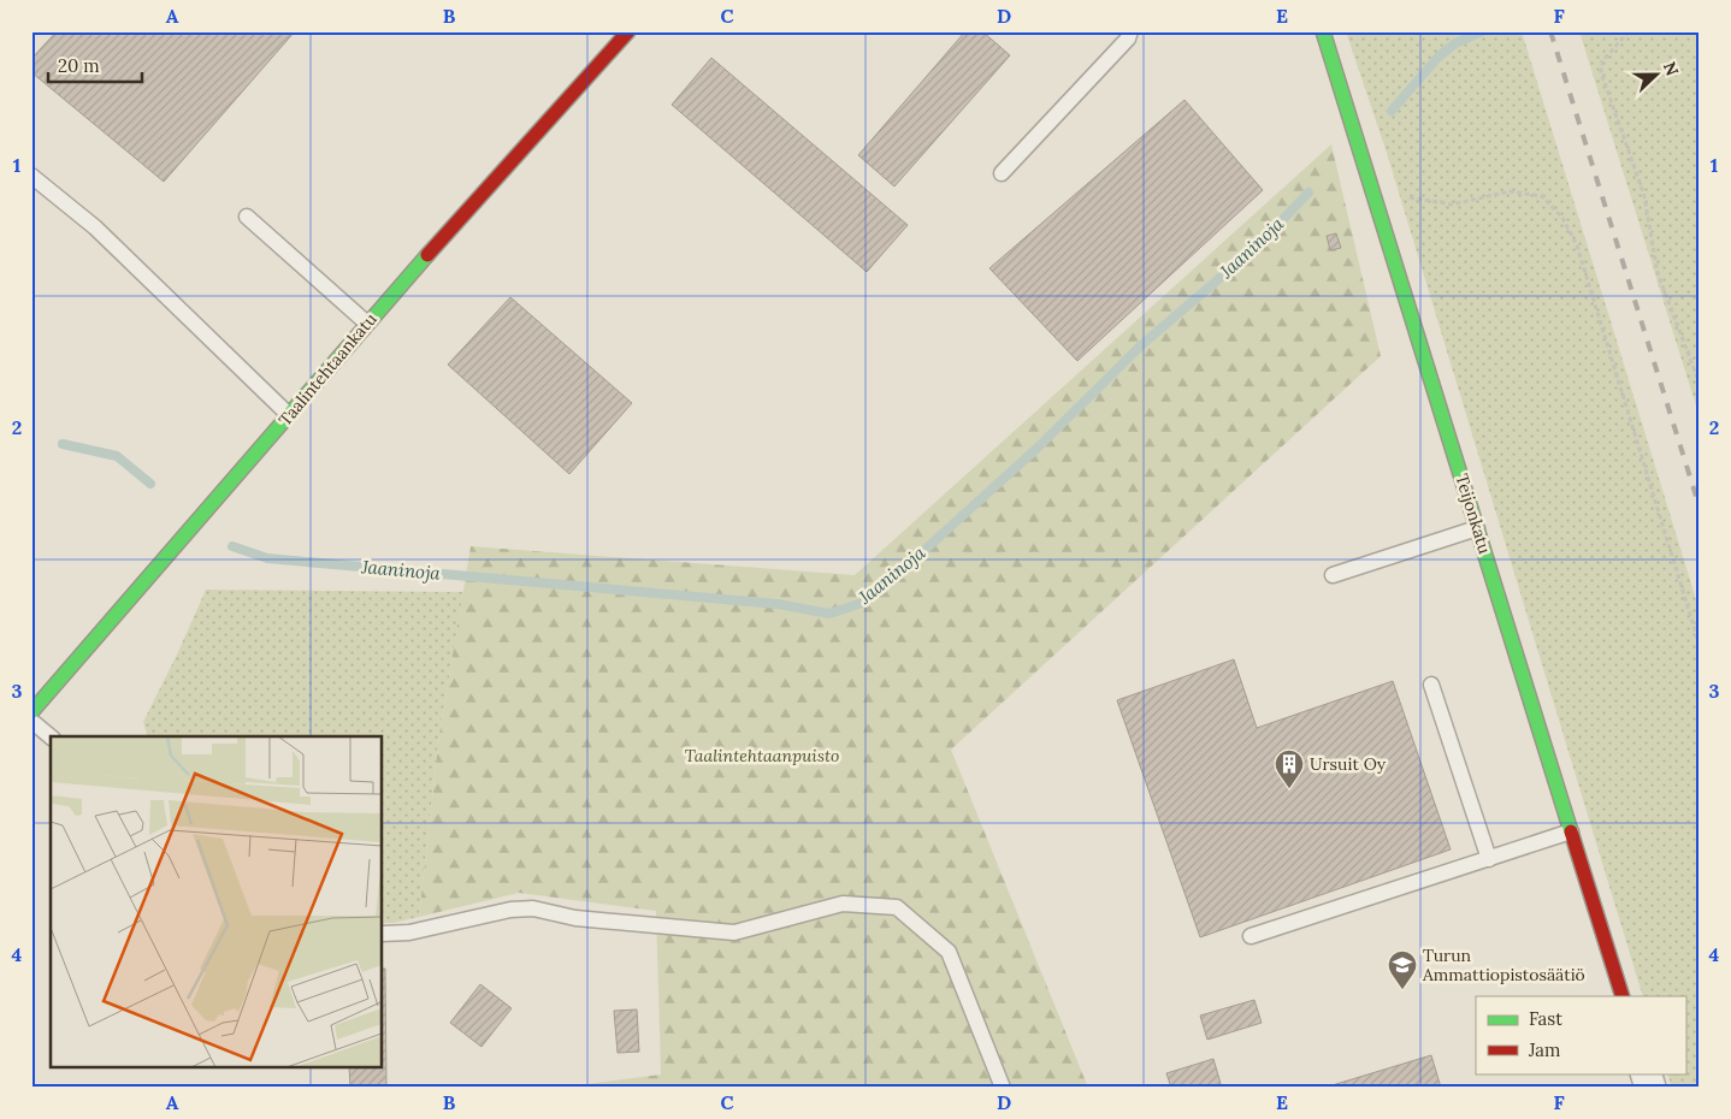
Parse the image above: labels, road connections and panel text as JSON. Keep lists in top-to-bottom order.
{
  "streets": {
    "street": ["Taalintehtaankatu", "Teijonkatu"]
  },
  "water": ["Jaaninoja"],
  "parks": ["Taalintehtaanpuisto"],
  "places": {
    "building": ["Ursuit Oy"],
    "school or university": ["Turun Ammattiopistosäätiö"]
  },
  "legend": ["Fast", "Jam"],
  "scale_bar": "20 m",
  "north": "right",
  "grid": {
    "columns": [
      "A",
      "B",
      "C",
      "D",
      "E",
      "F"
    ],
    "rows": [
      "1",
      "2",
      "3",
      "4"
    ]
  }
}
